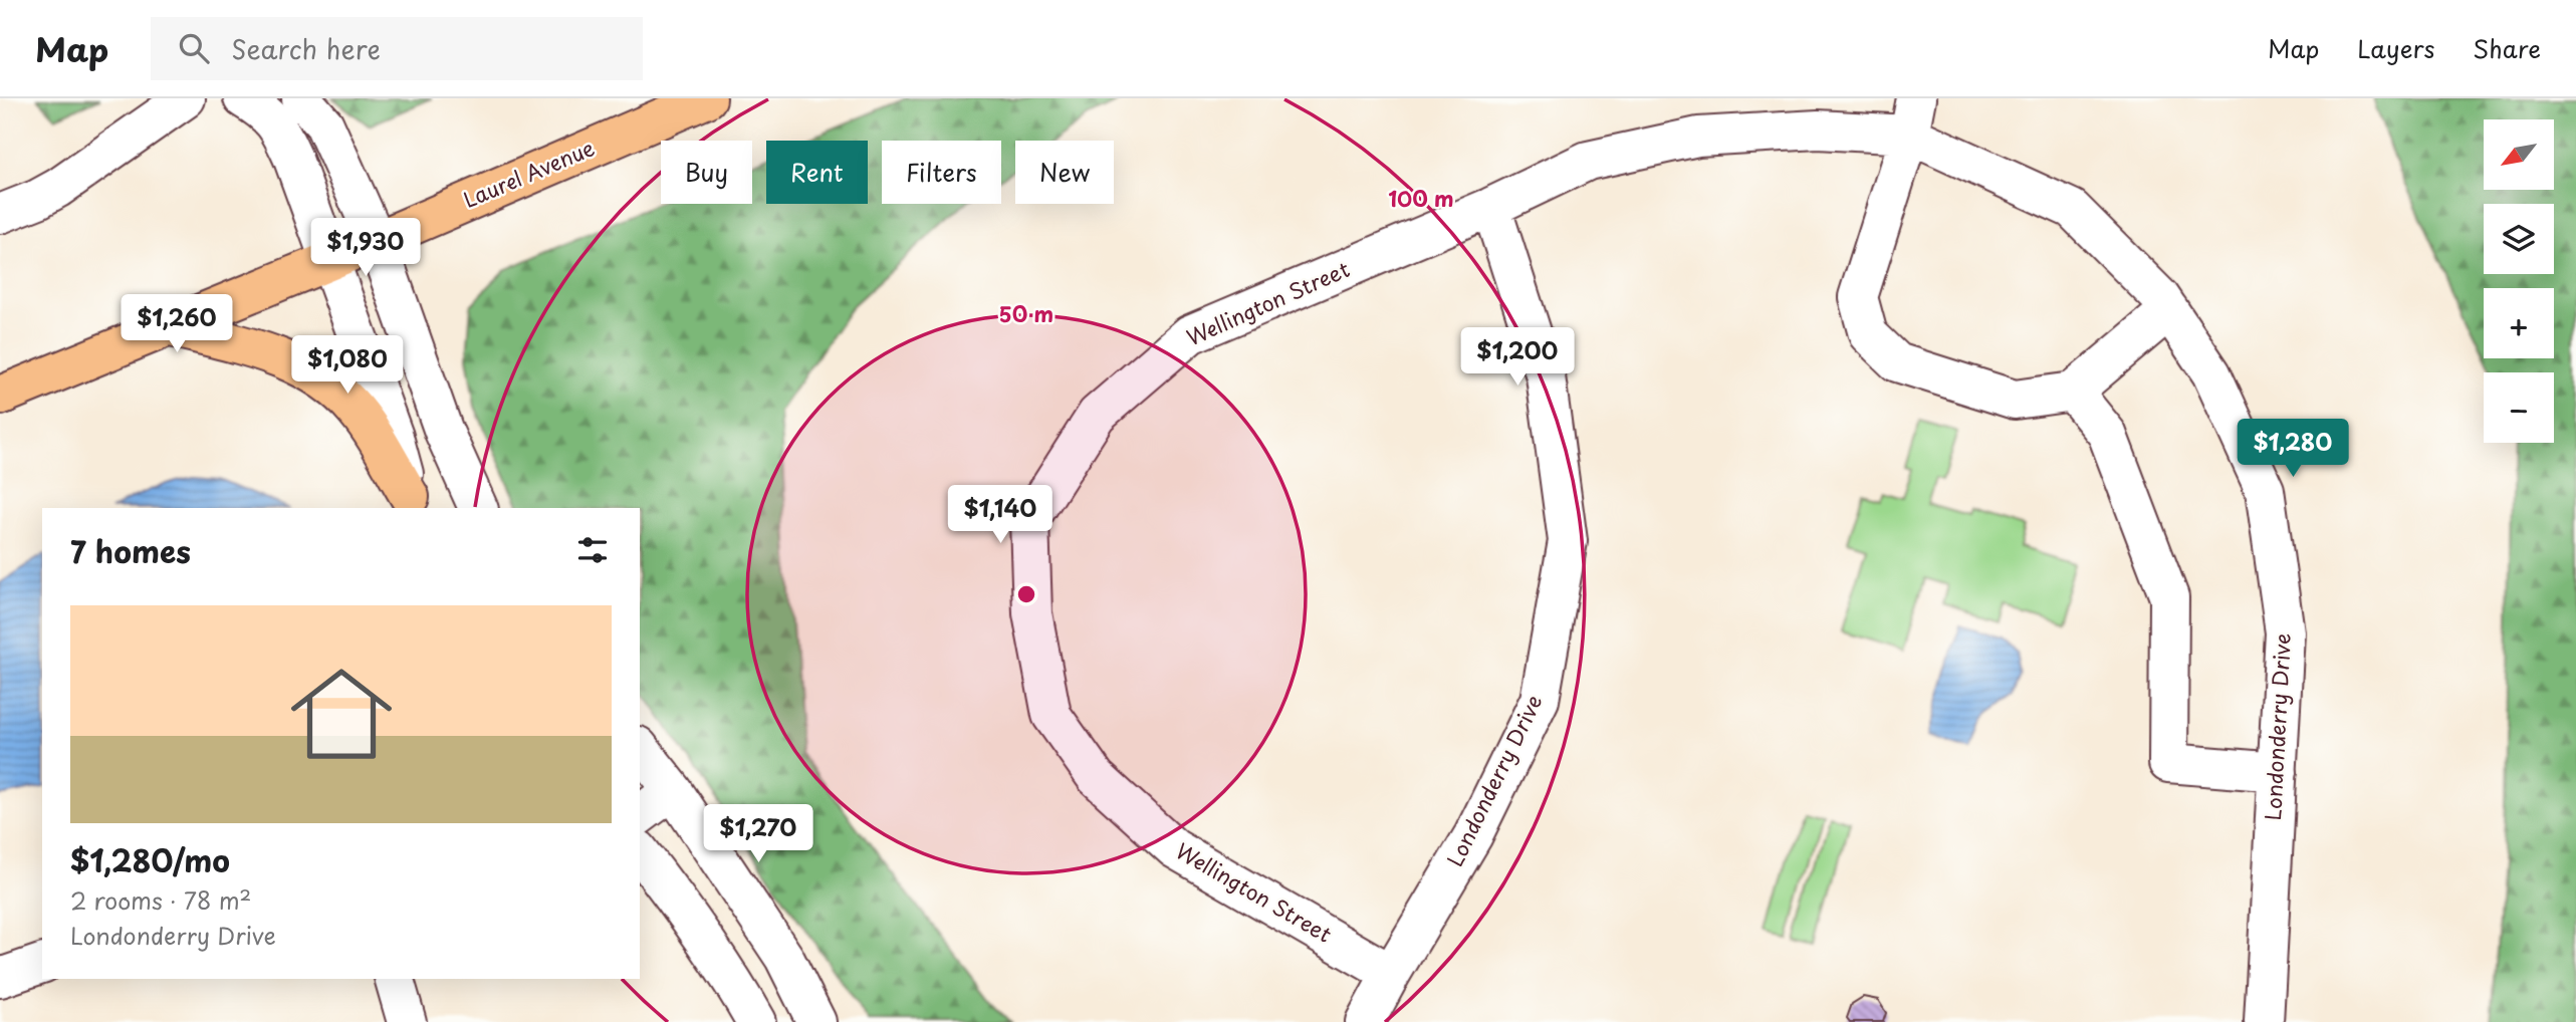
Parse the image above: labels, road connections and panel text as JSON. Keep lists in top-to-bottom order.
{
  "streets": {
    "main road": ["Laurel Avenue"],
    "street": ["Wellington Street", "Londonderry Drive"]
  },
  "crossings": [
    ["Wellington Street", "Londonderry Drive"]
  ],
  "north": "bottom left",
  "page": {
    "header": "Map",
    "search": "Search here",
    "nav": ["Map", "Layers", "Share"],
    "map_buttons": ["+", "−"],
    "chip": [
      "Buy",
      "Rent",
      "Filters",
      "New"
    ],
    "price": [
      "$1,930",
      "$1,260",
      "$1,200",
      "$1,080",
      "$1,280",
      "$1,140",
      "$1,270"
    ],
    "heading": "7 homes",
    "list": [
      {
        "name": "$1,280/mo",
        "note": "2 rooms · 78 m² · Londonderry Drive"
      }
    ]
  },
  "rings": ["100 m", "50 m"]
}
